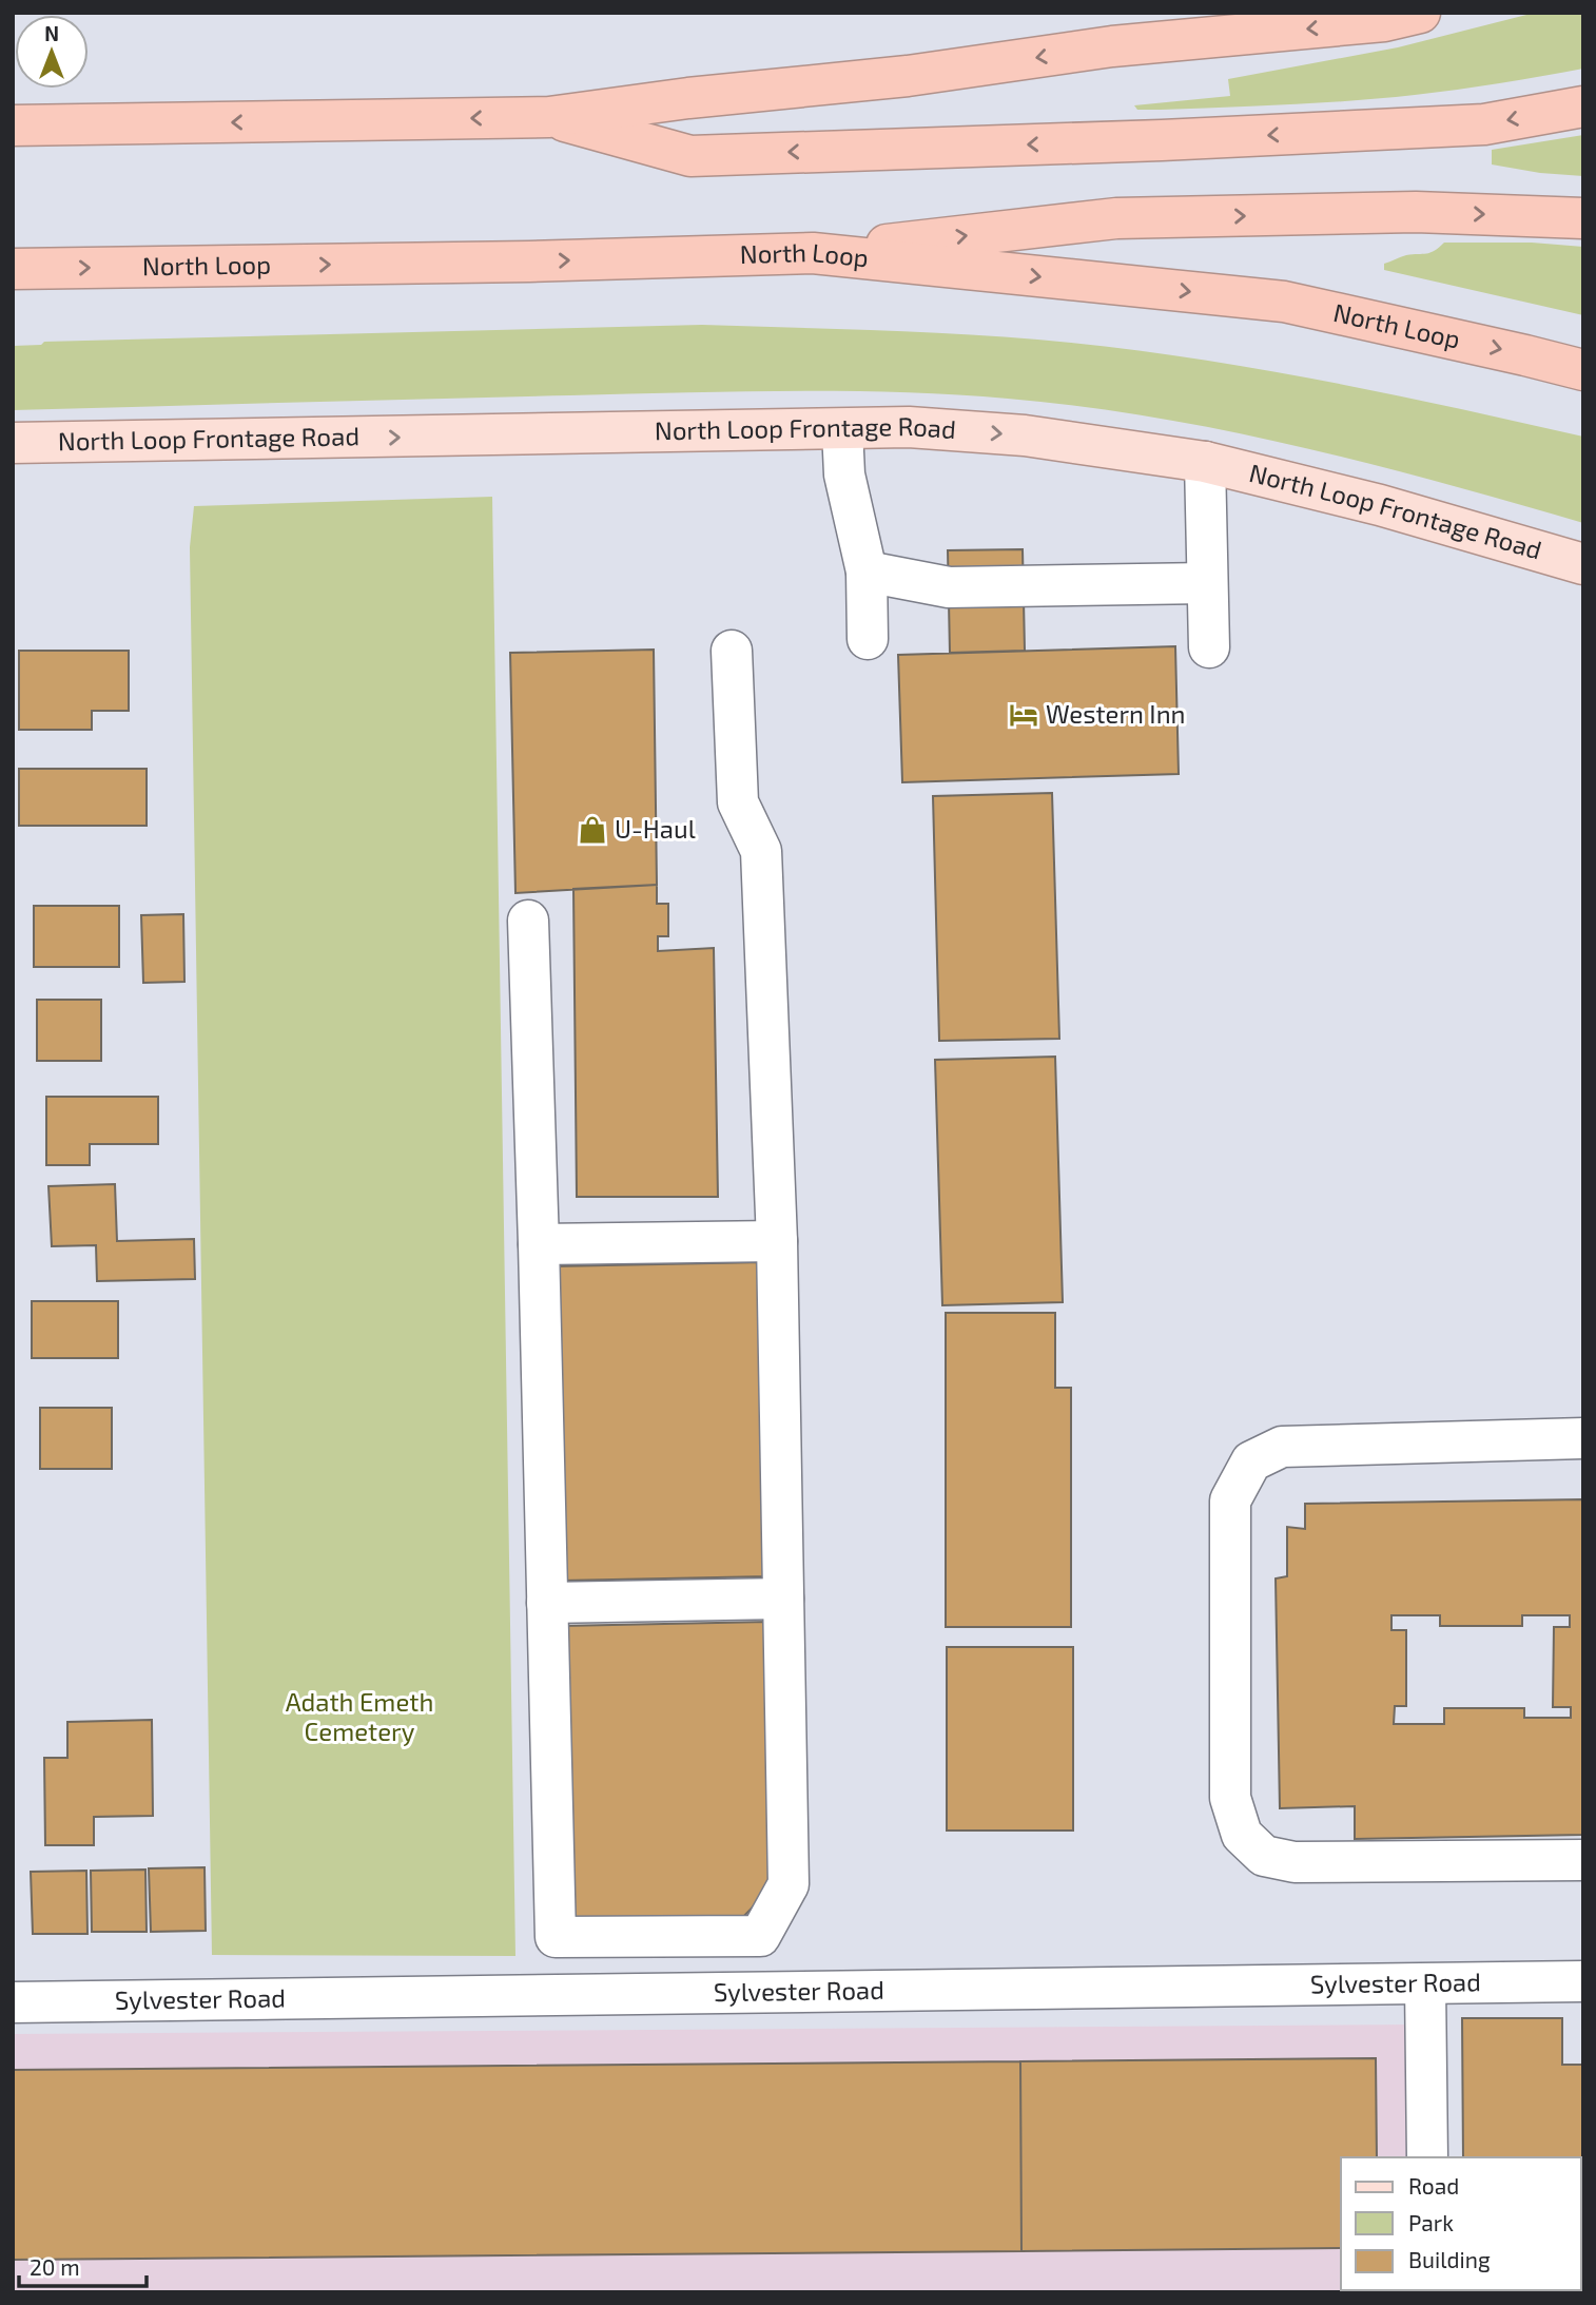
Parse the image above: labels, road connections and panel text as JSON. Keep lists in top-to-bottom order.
{
  "streets": {
    "highway": ["North Loop"],
    "main road": ["North Loop Frontage Road"],
    "street": ["Sylvester Road"]
  },
  "one_way": ["North Loop Frontage Road"],
  "parks": ["Adath Emeth Cemetery"],
  "places": {
    "hotel": ["Western Inn"],
    "shop": ["U-Haul"]
  },
  "legend": ["Road", "Park", "Building"],
  "scale_bar": "20 m",
  "north": "top"
}
